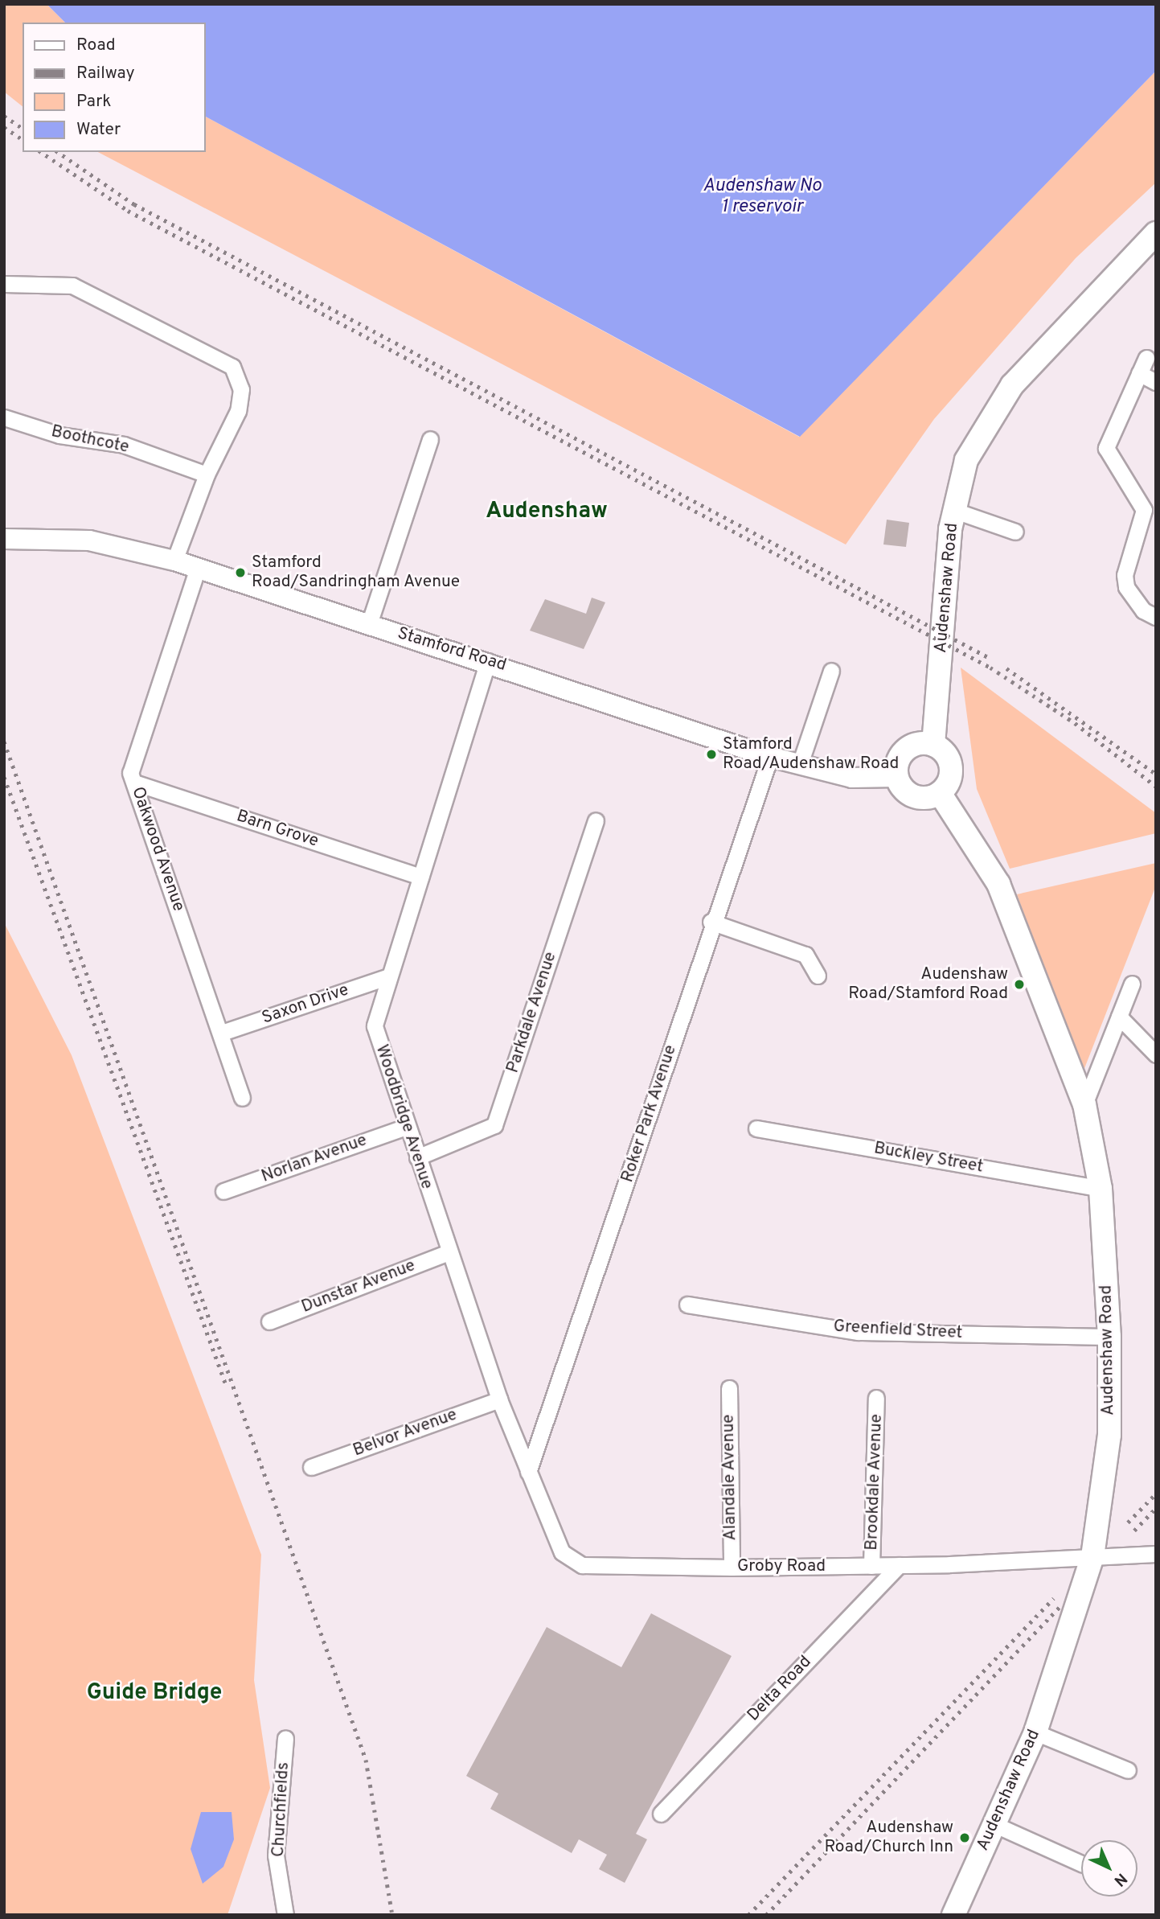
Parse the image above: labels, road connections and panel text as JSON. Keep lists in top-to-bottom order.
{
  "streets": {
    "main road": ["Audenshaw Road"],
    "street": [
      "Boothcote",
      "Stamford Road",
      "Barn Grove",
      "Oakwood Avenue",
      "Saxon Drive",
      "Parkdale Avenue",
      "Roker Park Avenue",
      "Woodbridge Avenue",
      "Buckley Street",
      "Norlan Avenue",
      "Dunstar Avenue",
      "Greenfield Street",
      "Belvor Avenue",
      "Alandale Avenue",
      "Brookdale Avenue",
      "Groby Road",
      "Delta Road",
      "Churchfields"
    ]
  },
  "crossings": [
    ["Audenshaw Road", "Stamford Road"],
    ["Audenshaw Road", "Buckley Street"],
    ["Audenshaw Road", "Greenfield Street"],
    ["Audenshaw Road", "Groby Road"],
    ["Stamford Road", "Oakwood Avenue"],
    ["Stamford Road", "Roker Park Avenue"],
    ["Stamford Road", "Woodbridge Avenue"],
    ["Barn Grove", "Oakwood Avenue"],
    ["Barn Grove", "Woodbridge Avenue"],
    ["Oakwood Avenue", "Saxon Drive"],
    ["Saxon Drive", "Woodbridge Avenue"],
    ["Parkdale Avenue", "Woodbridge Avenue"],
    ["Roker Park Avenue", "Woodbridge Avenue"],
    ["Roker Park Avenue", "Groby Road"],
    ["Woodbridge Avenue", "Norlan Avenue"],
    ["Woodbridge Avenue", "Dunstar Avenue"],
    ["Woodbridge Avenue", "Belvor Avenue"],
    ["Woodbridge Avenue", "Groby Road"],
    ["Alandale Avenue", "Groby Road"],
    ["Brookdale Avenue", "Groby Road"],
    ["Groby Road", "Delta Road"]
  ],
  "districts": ["Audenshaw", "Guide Bridge"],
  "water": ["Audenshaw No 1 reservoir"],
  "places": [
    "Stamford Road/Sandringham Avenue",
    "Stamford Road/Audenshaw Road",
    "Audenshaw Road/Stamford Road",
    "Audenshaw Road/Church Inn"
  ],
  "legend": [
    "Road",
    "Railway",
    "Park",
    "Water"
  ],
  "north": "bottom right"
}
